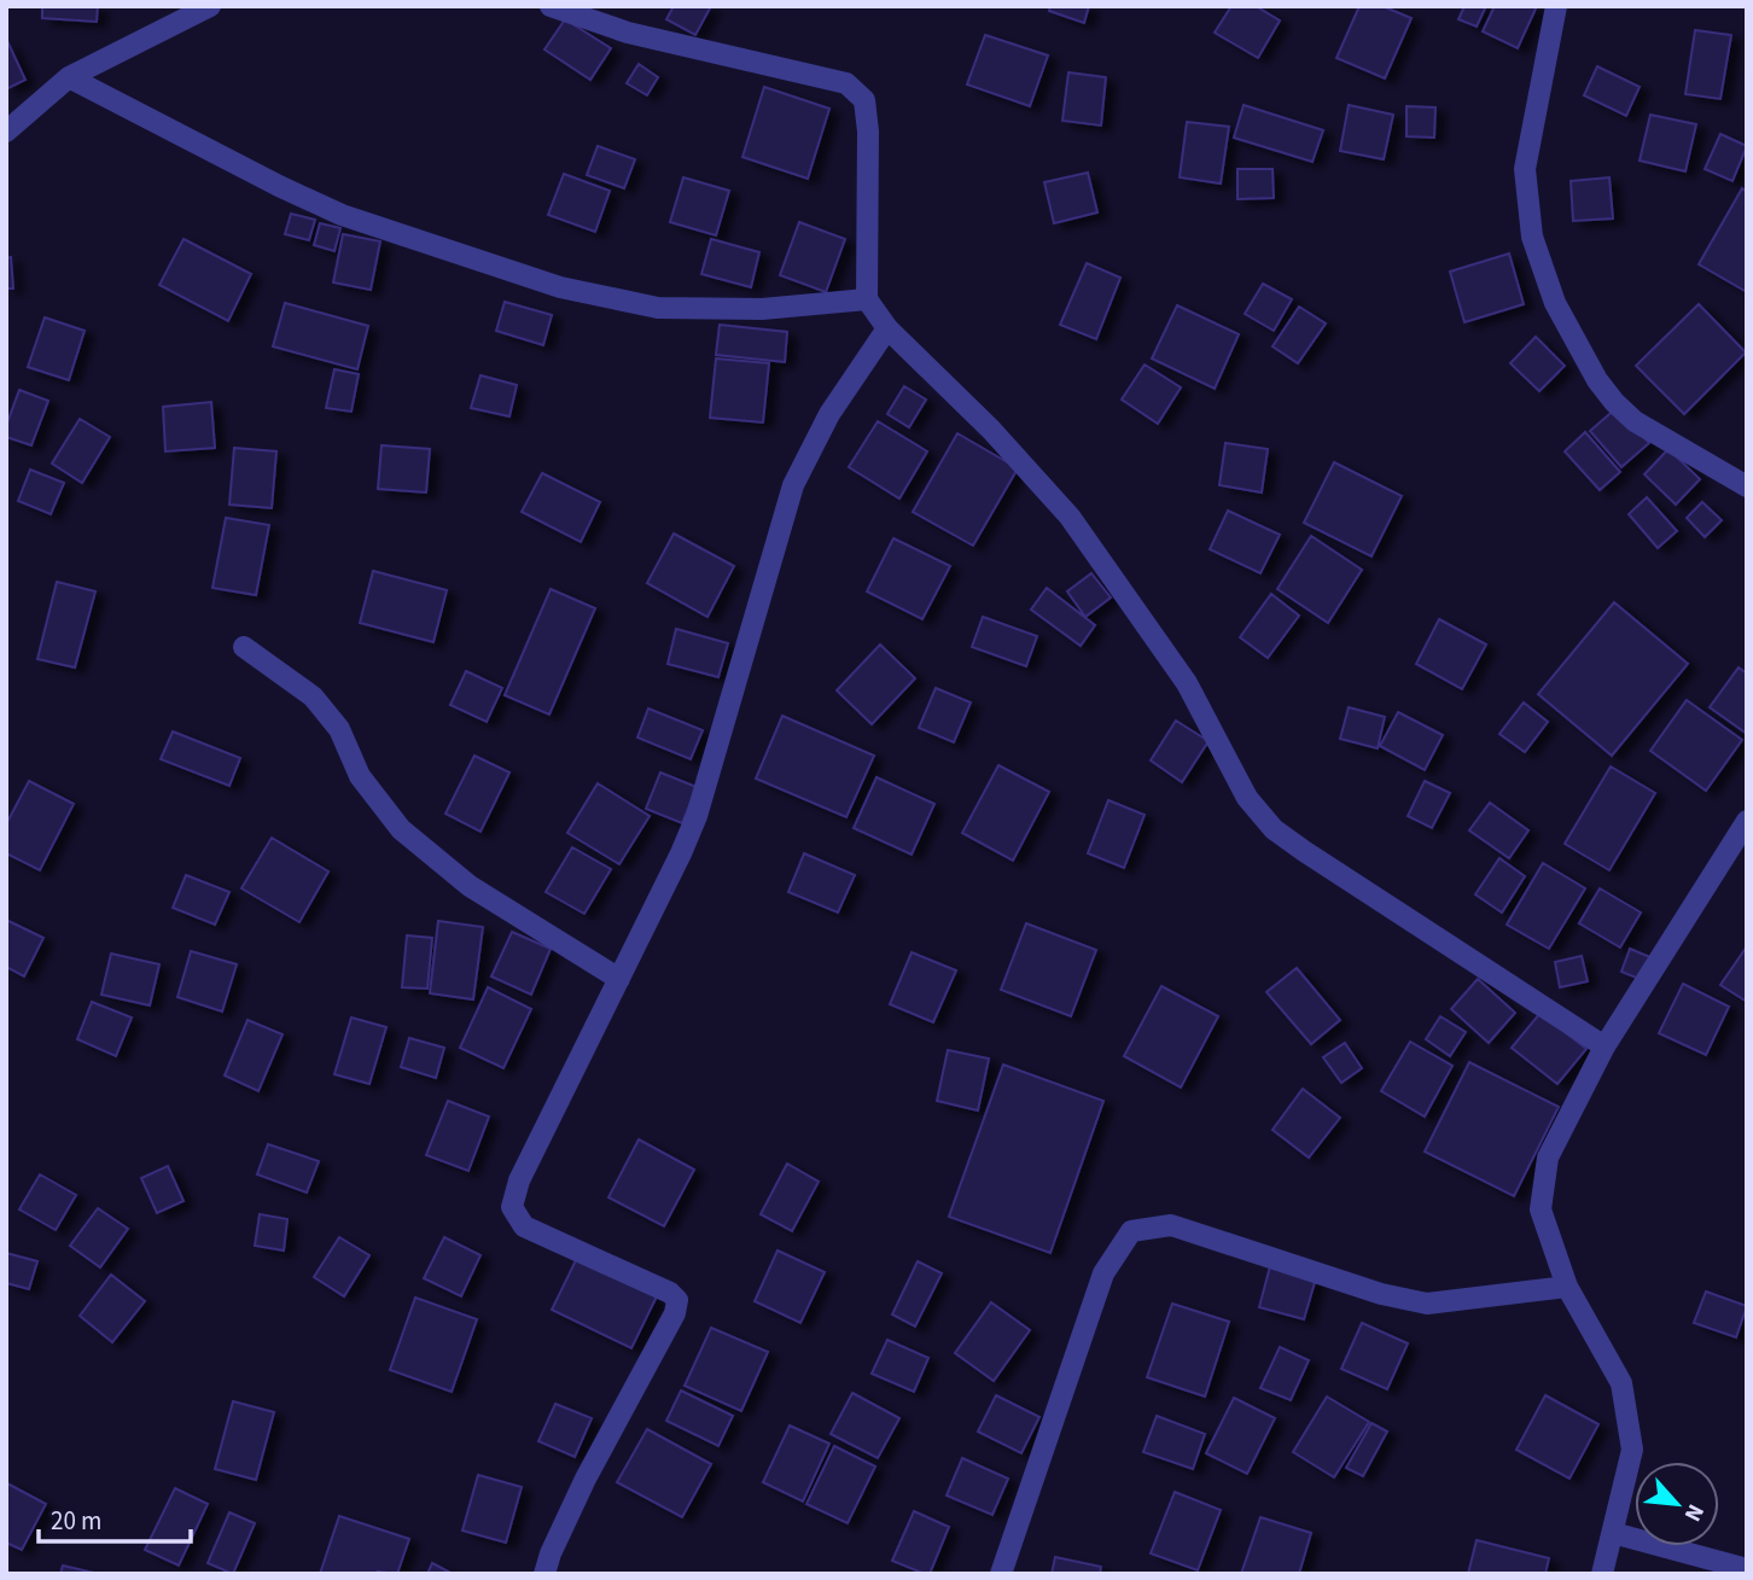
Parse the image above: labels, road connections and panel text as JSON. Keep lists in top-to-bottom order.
{
  "scale_bar": "20 m",
  "north": "bottom right"
}
